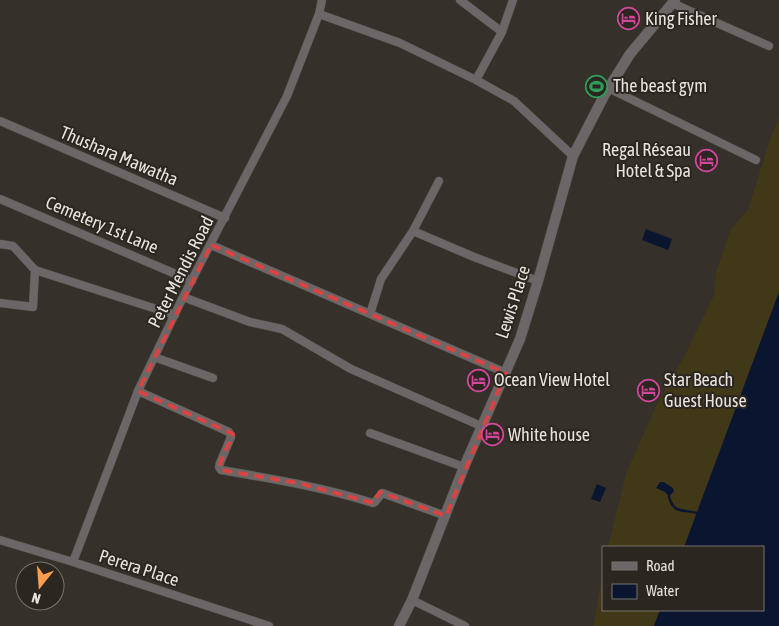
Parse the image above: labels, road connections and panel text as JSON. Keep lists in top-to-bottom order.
{
  "streets": {
    "street": [
      "Thushara Mawatha",
      "Cemetery 1st Lane",
      "Peter Mendis Road",
      "Lewis Place",
      "Perera Place"
    ]
  },
  "crossings": [
    ["Thushara Mawatha", "Peter Mendis Road"],
    ["Cemetery 1st Lane", "Peter Mendis Road"],
    ["Peter Mendis Road", "Perera Place"]
  ],
  "places": {
    "hotel": [
      "King Fisher",
      "Regal Réseau Hotel & Spa",
      "Ocean View Hotel",
      "Star Beach Guest House",
      "White house"
    ],
    "sports": ["The beast gym"]
  },
  "legend": ["Road", "Water"],
  "north": "bottom"
}
